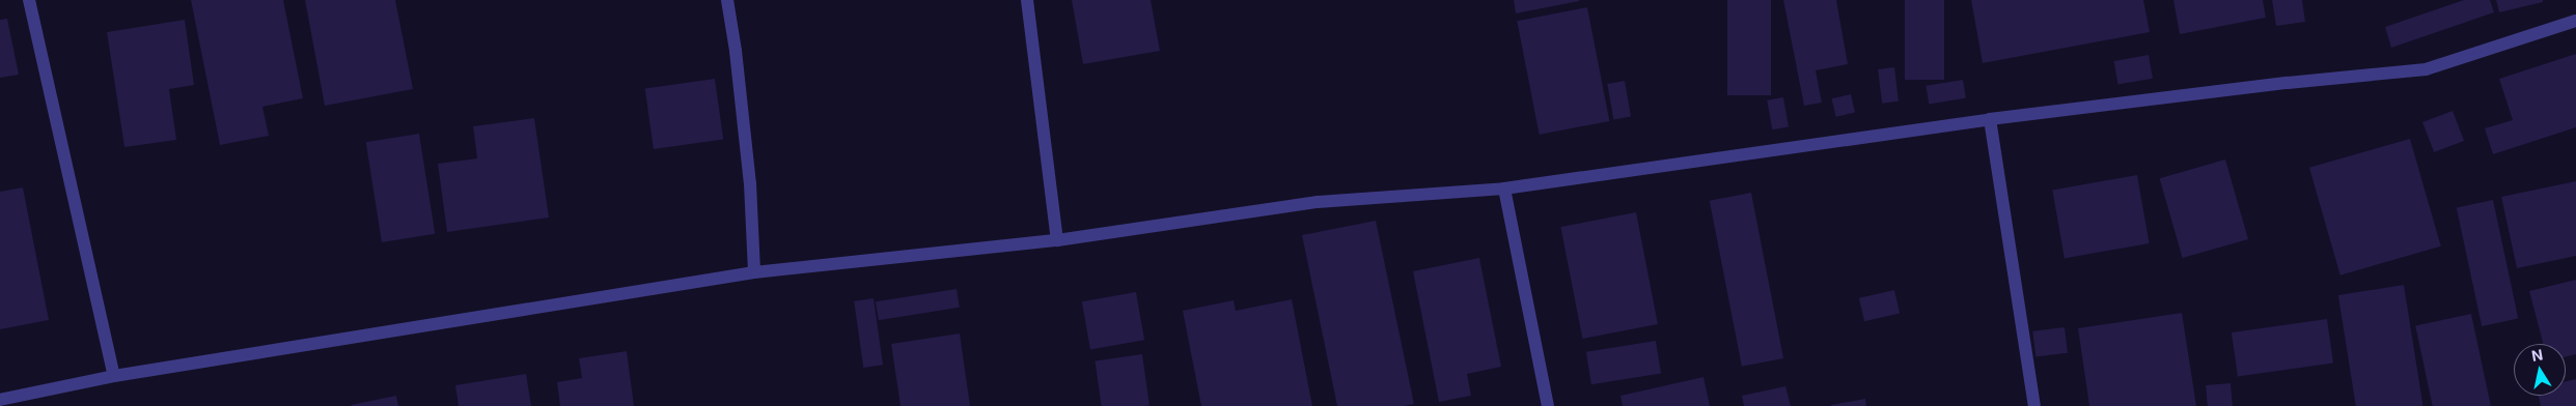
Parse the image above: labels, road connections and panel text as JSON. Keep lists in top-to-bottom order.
{
  "north": "top"
}
